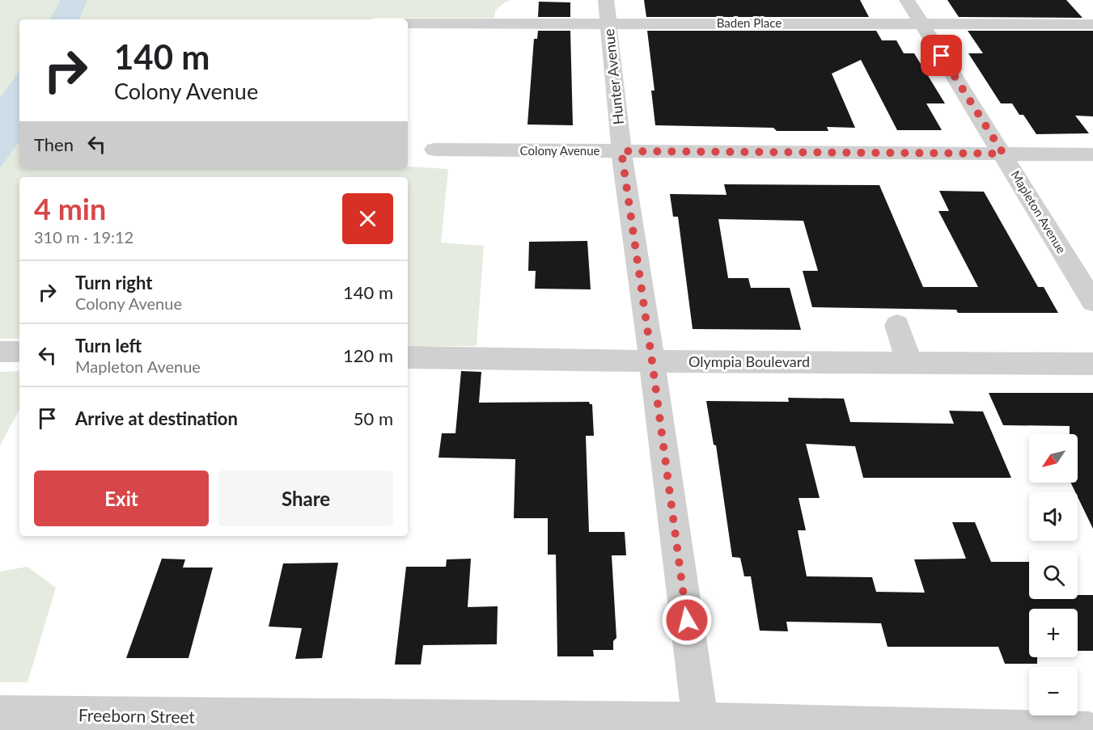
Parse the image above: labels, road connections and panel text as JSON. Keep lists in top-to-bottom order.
{
  "streets": {
    "street": [
      "Baden Place",
      "Hunter Avenue",
      "Colony Avenue",
      "Mapleton Avenue",
      "Olympia Boulevard",
      "Freeborn Street"
    ]
  },
  "crossings": [
    ["Baden Place", "Hunter Avenue"],
    ["Baden Place", "Mapleton Avenue"],
    ["Hunter Avenue", "Colony Avenue"],
    ["Hunter Avenue", "Olympia Boulevard"],
    ["Hunter Avenue", "Freeborn Street"],
    ["Colony Avenue", "Mapleton Avenue"]
  ],
  "north": "bottom left",
  "page": {
    "turn": ["140 m", "Colony Avenue"],
    "then": "Then",
    "heading": ["4 min", "310 m · 19:12"],
    "list": [
      {
        "name": "Turn right",
        "note": "Colony Avenue",
        "value": "140 m"
      },
      {
        "name": "Turn left",
        "note": "Mapleton Avenue",
        "value": "120 m"
      },
      {
        "name": "Arrive at destination",
        "value": "50 m"
      }
    ],
    "map_buttons": ["+", "−"],
    "buttons": ["Exit", "Share"]
  }
}
